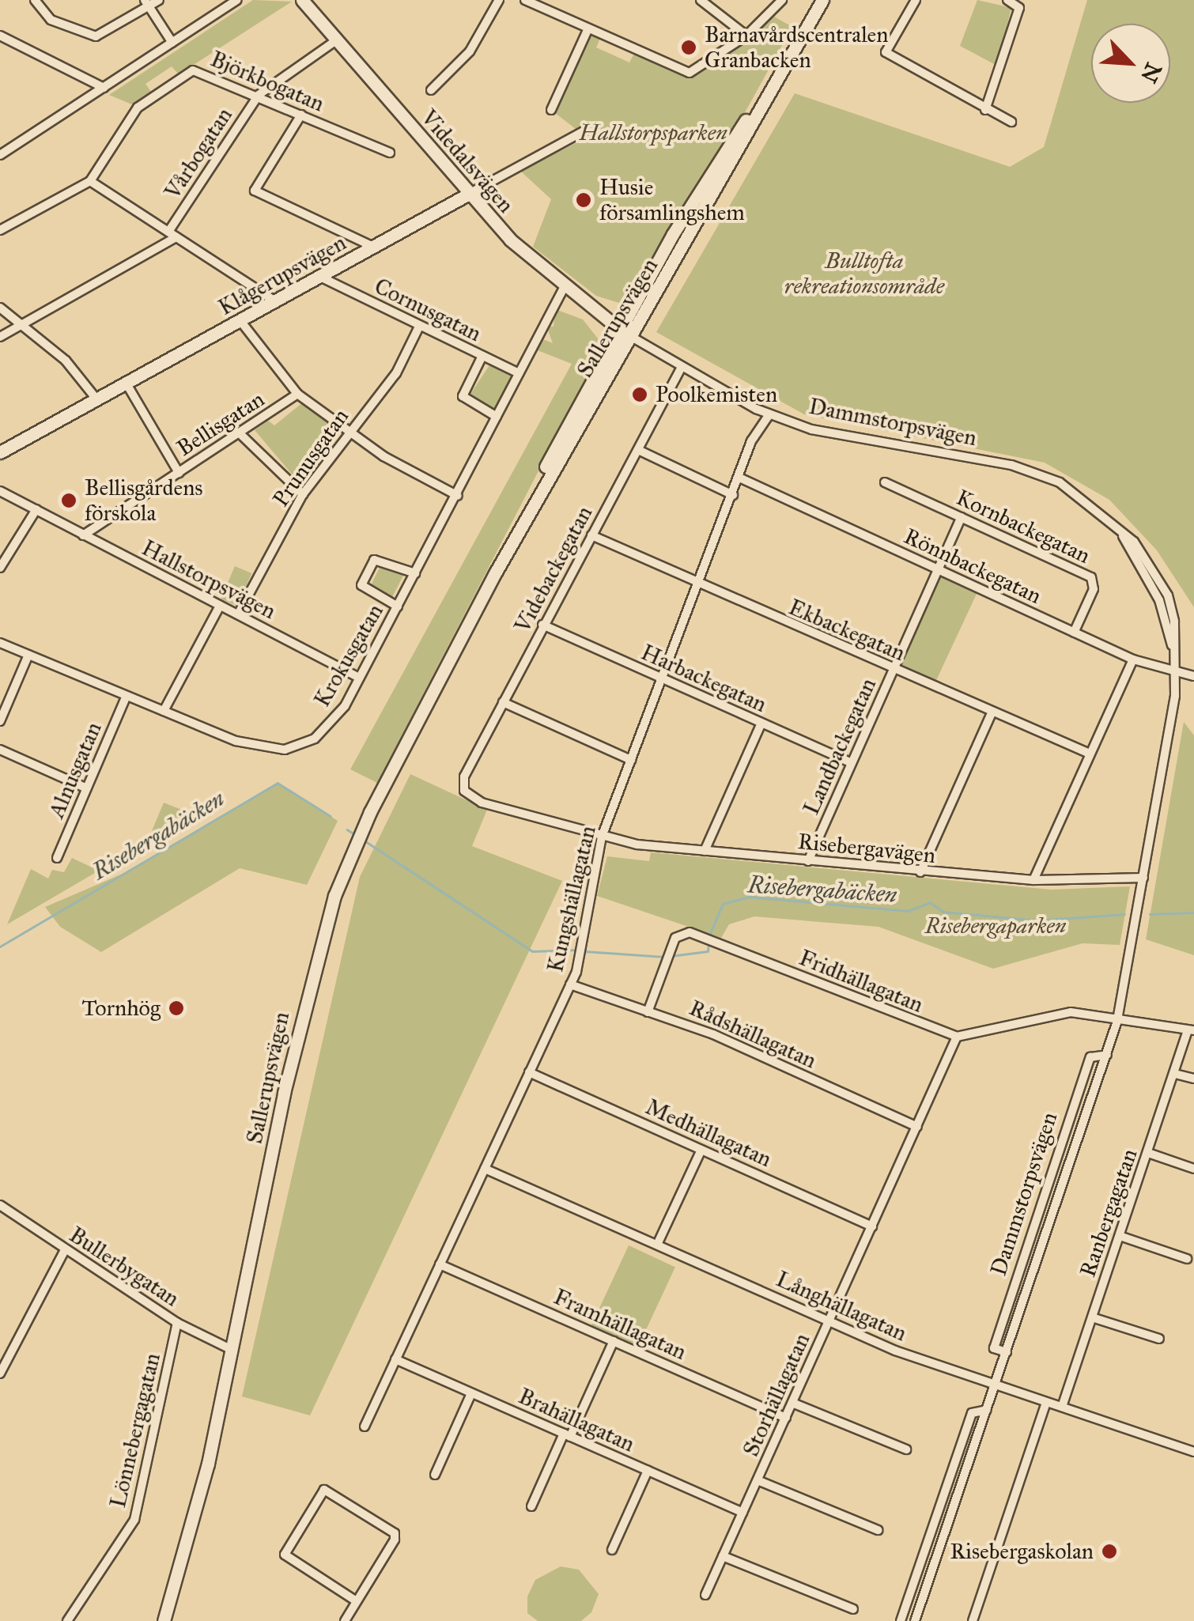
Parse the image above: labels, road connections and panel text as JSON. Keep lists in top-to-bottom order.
{
  "streets": {
    "main road": ["Videdalsvägen", "Klågerupsvägen", "Sallerupsvägen"],
    "street": [
      "Björkbogatan",
      "Vårbogatan",
      "Cornusgatan",
      "Dammstorpsvägen",
      "Bellisgatan",
      "Prunusgatan",
      "Kornbackegatan",
      "Rönnbackegatan",
      "Videbackegatan",
      "Hallstorpsvägen",
      "Ekbackegatan",
      "Krokusgatan",
      "Harbackegatan",
      "Landbackegatan",
      "Alnusgatan",
      "Risebergavägen",
      "Kungshällagatan",
      "Fridhällagatan",
      "Rådshällagatan",
      "Medhällagatan",
      "Ranbergagatan",
      "Bullerbygatan",
      "Långhällagatan",
      "Framhällagatan",
      "Storhällagatan",
      "Brahällagatan",
      "Lönnebergagatan"
    ]
  },
  "crossings": [
    ["Björkbogatan", "Vårbogatan"],
    ["Vårbogatan", "Videdalsvägen"],
    ["Videdalsvägen", "Klågerupsvägen"],
    ["Videdalsvägen", "Sallerupsvägen"],
    ["Videdalsvägen", "Dammstorpsvägen"],
    ["Videdalsvägen", "Krokusgatan"],
    ["Klågerupsvägen", "Cornusgatan"],
    ["Cornusgatan", "Prunusgatan"],
    ["Cornusgatan", "Krokusgatan"],
    ["Sallerupsvägen", "Dammstorpsvägen"],
    ["Sallerupsvägen", "Bullerbygatan"],
    ["Dammstorpsvägen", "Rönnbackegatan"],
    ["Dammstorpsvägen", "Videbackegatan"],
    ["Dammstorpsvägen", "Risebergavägen"],
    ["Dammstorpsvägen", "Kungshällagatan"],
    ["Dammstorpsvägen", "Långhällagatan"],
    ["Bellisgatan", "Hallstorpsvägen"],
    ["Prunusgatan", "Hallstorpsvägen"],
    ["Kornbackegatan", "Rönnbackegatan"],
    ["Kornbackegatan", "Landbackegatan"],
    ["Rönnbackegatan", "Landbackegatan"],
    ["Rönnbackegatan", "Kungshällagatan"],
    ["Videbackegatan", "Ekbackegatan"],
    ["Videbackegatan", "Harbackegatan"],
    ["Videbackegatan", "Risebergavägen"],
    ["Hallstorpsvägen", "Krokusgatan"],
    ["Ekbackegatan", "Landbackegatan"],
    ["Ekbackegatan", "Kungshällagatan"],
    ["Krokusgatan", "Alnusgatan"],
    ["Harbackegatan", "Landbackegatan"],
    ["Harbackegatan", "Kungshällagatan"],
    ["Landbackegatan", "Risebergavägen"],
    ["Risebergavägen", "Kungshällagatan"],
    ["Kungshällagatan", "Rådshällagatan"],
    ["Kungshällagatan", "Medhällagatan"],
    ["Kungshällagatan", "Långhällagatan"],
    ["Kungshällagatan", "Framhällagatan"],
    ["Kungshällagatan", "Brahällagatan"],
    ["Fridhällagatan", "Rådshällagatan"],
    ["Fridhällagatan", "Storhällagatan"],
    ["Rådshällagatan", "Storhällagatan"],
    ["Medhällagatan", "Storhällagatan"],
    ["Ranbergagatan", "Långhällagatan"],
    ["Bullerbygatan", "Lönnebergagatan"],
    ["Långhällagatan", "Storhällagatan"],
    ["Framhällagatan", "Storhällagatan"],
    ["Storhällagatan", "Brahällagatan"]
  ],
  "water": ["Risebergabäcken"],
  "parks": ["Hallstorpsparken", "Bulltofta rekreationsområde", "Risebergaparken"],
  "places": [
    "Barnavårdscentralen Granbacken",
    "Husie församlingshem",
    "Poolkemisten",
    "Bellisgårdens förskola",
    "Tornhög",
    "Risebergaskolan"
  ],
  "north": "bottom right"
}
